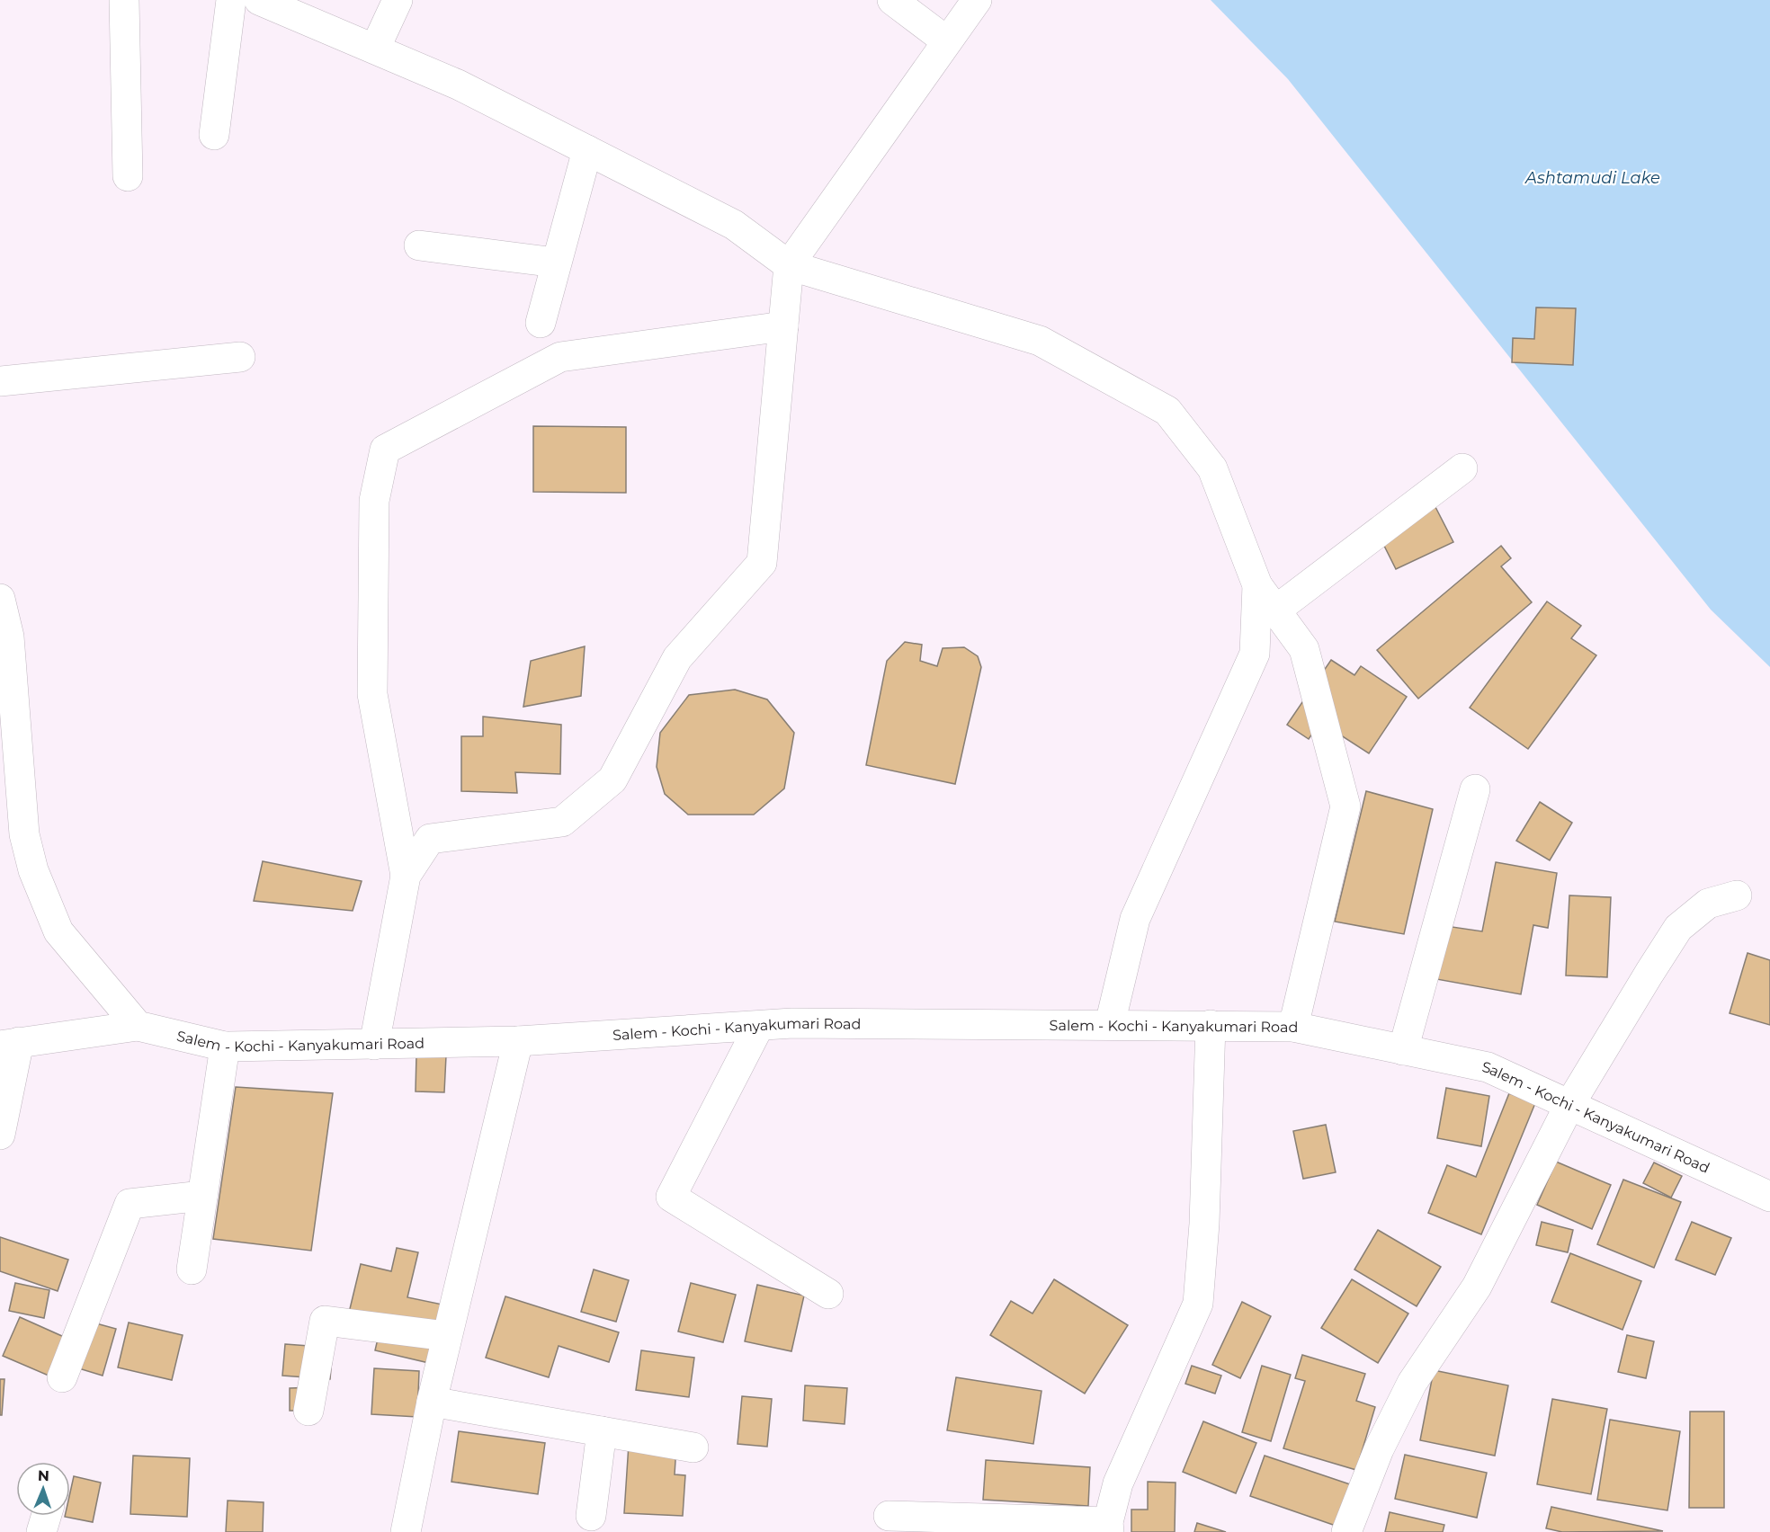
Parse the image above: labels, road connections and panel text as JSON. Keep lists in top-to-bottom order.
{
  "streets": {
    "street": ["Salem - Kochi - Kanyakumari Road"]
  },
  "water": ["Ashtamudi Lake"],
  "north": "top"
}
